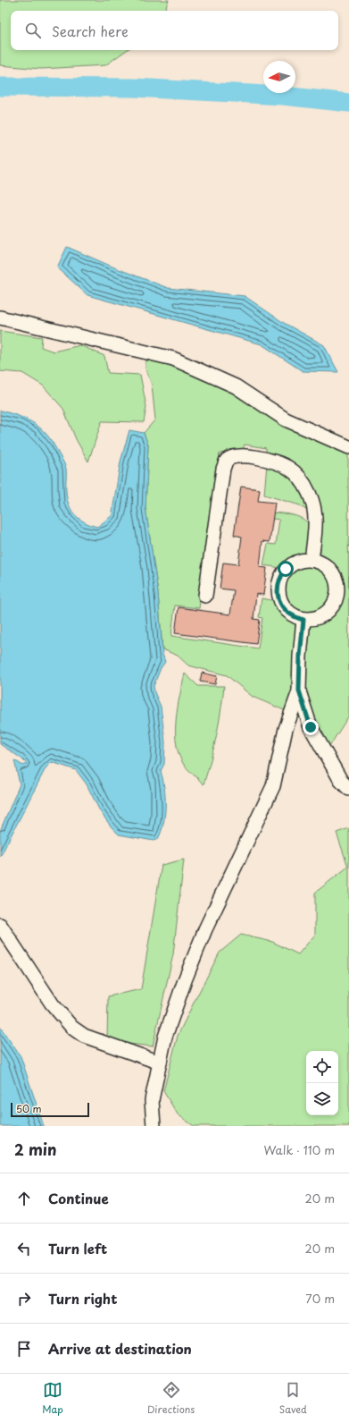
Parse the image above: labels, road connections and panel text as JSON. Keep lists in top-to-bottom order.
{
  "scale_bar": "50 m",
  "north": "left",
  "page": {
    "search": "Search here",
    "scale": "50 m",
    "heading": ["2 min", "Walk · 110 m"],
    "list": [
      ["Continue", "20 m"],
      ["Turn left", "20 m"],
      ["Turn right", "70 m"],
      "Arrive at destination"
    ],
    "nav": ["Map", "Directions", "Saved"]
  }
}
